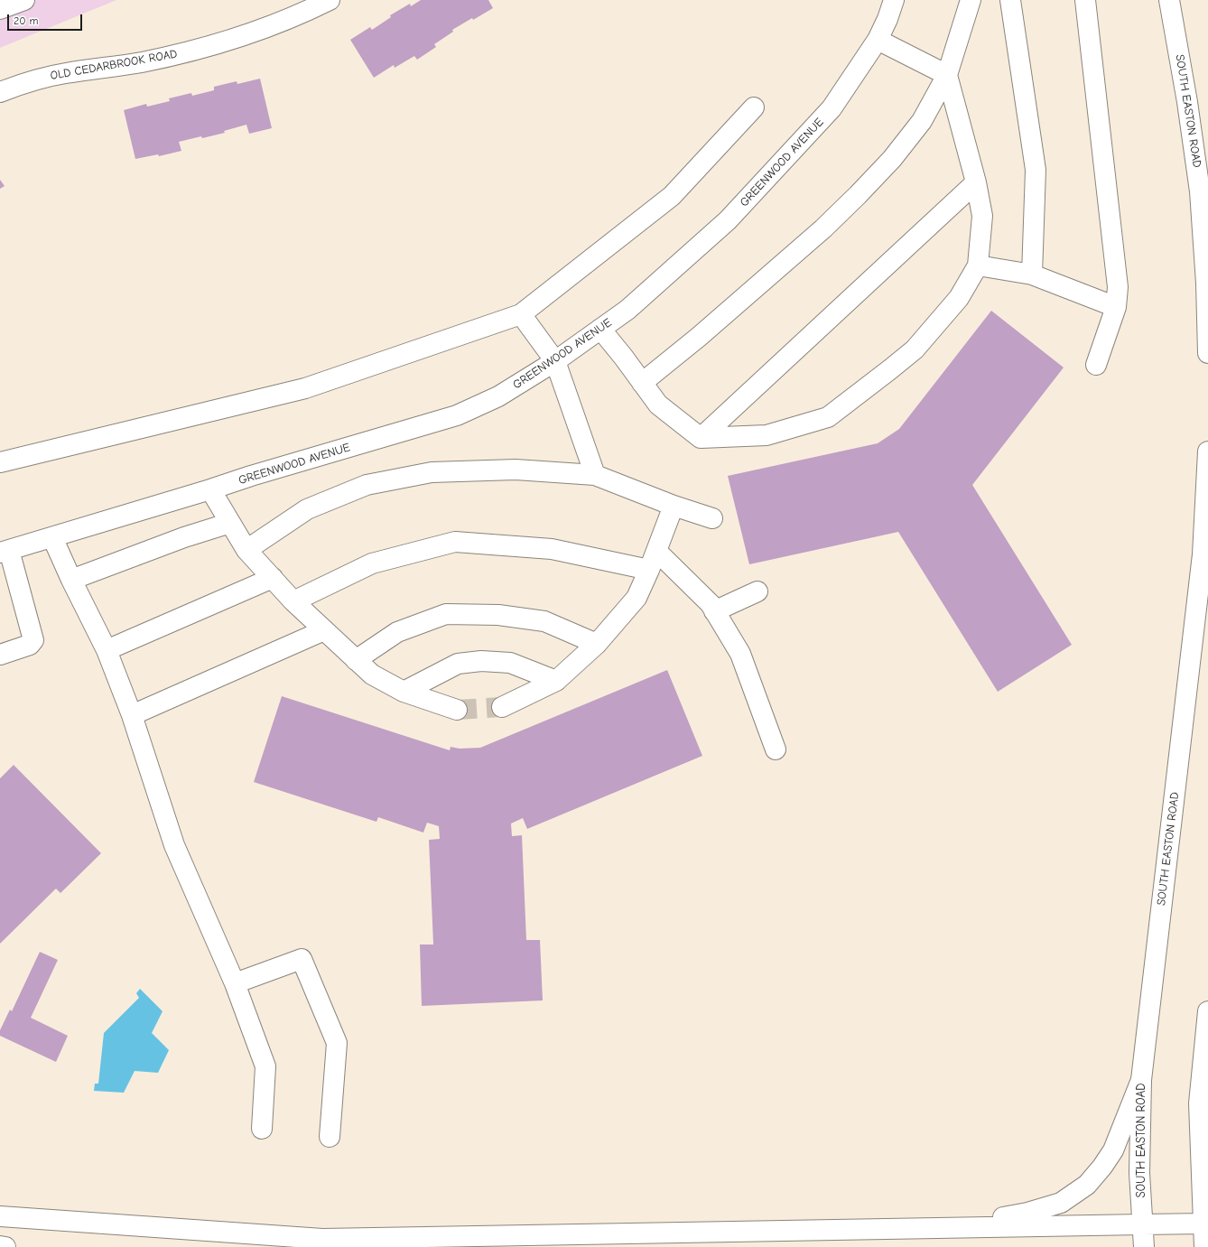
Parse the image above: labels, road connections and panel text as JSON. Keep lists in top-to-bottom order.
{
  "streets": {
    "main road": ["OLD CEDARBROOK ROAD", "SOUTH EASTON ROAD", "GREENWOOD AVENUE"]
  },
  "scale_bar": "20 m"
}
